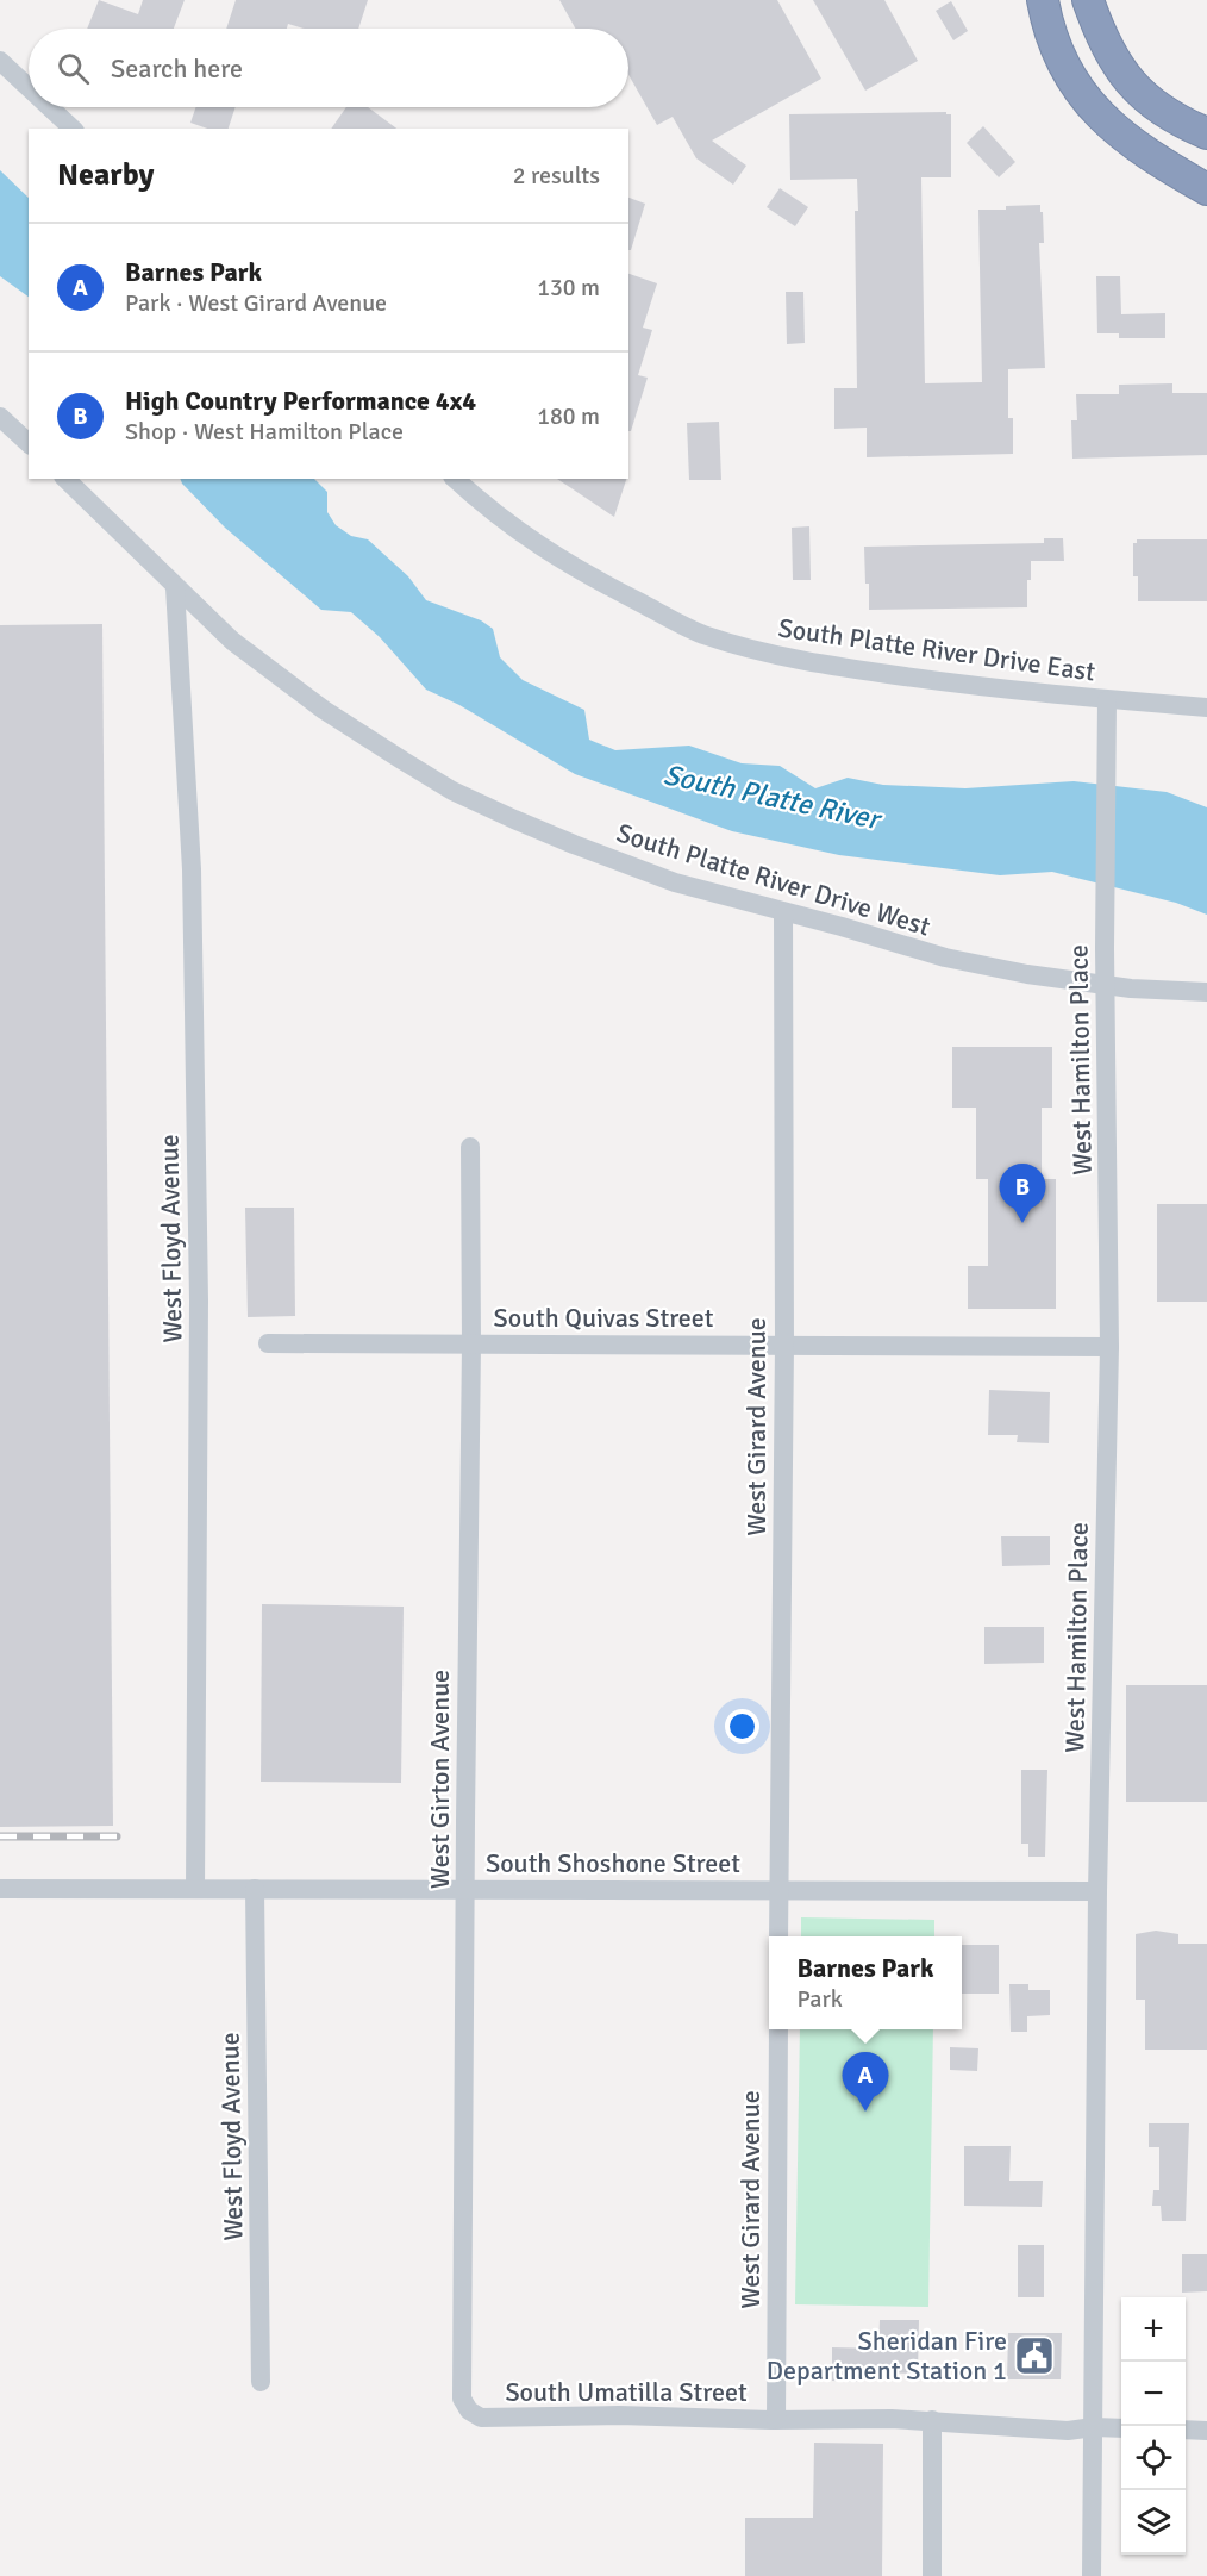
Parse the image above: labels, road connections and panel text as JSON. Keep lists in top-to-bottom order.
{
  "streets": {
    "street": [
      "South Platte River Drive East",
      "South Platte River Drive West",
      "West Hamilton Place",
      "West Floyd Avenue",
      "South Quivas Street",
      "West Girard Avenue",
      "West Girton Avenue",
      "South Shoshone Street",
      "South Umatilla Street"
    ]
  },
  "crossings": [
    ["South Platte River Drive East", "West Hamilton Place"],
    ["South Platte River Drive West", "West Hamilton Place"],
    ["South Platte River Drive West", "West Floyd Avenue"],
    ["South Platte River Drive West", "West Girard Avenue"],
    ["West Hamilton Place", "South Quivas Street"],
    ["West Hamilton Place", "South Shoshone Street"],
    ["West Hamilton Place", "South Umatilla Street"],
    ["West Floyd Avenue", "South Shoshone Street"],
    ["South Quivas Street", "West Girard Avenue"],
    ["South Quivas Street", "West Girton Avenue"],
    ["West Girard Avenue", "South Shoshone Street"],
    ["West Girard Avenue", "South Umatilla Street"],
    ["West Girton Avenue", "South Shoshone Street"],
    ["West Girton Avenue", "South Umatilla Street"]
  ],
  "water": ["South Platte River"],
  "places": {
    "public building": ["Sheridan Fire Department Station 1"]
  },
  "page": {
    "search": "Search here",
    "heading": ["Nearby", "2 results"],
    "list": [
      {
        "mark": "A",
        "name": "Barnes Park",
        "note": "Park · West Girard Avenue",
        "value": "130 m"
      },
      {
        "mark": "B",
        "name": "High Country Performance 4x4",
        "note": "Shop · West Hamilton Place",
        "value": "180 m"
      }
    ],
    "pins": ["B", "A"],
    "popup": ["Barnes Park", "Park"],
    "map_buttons": ["+", "−"]
  }
}
